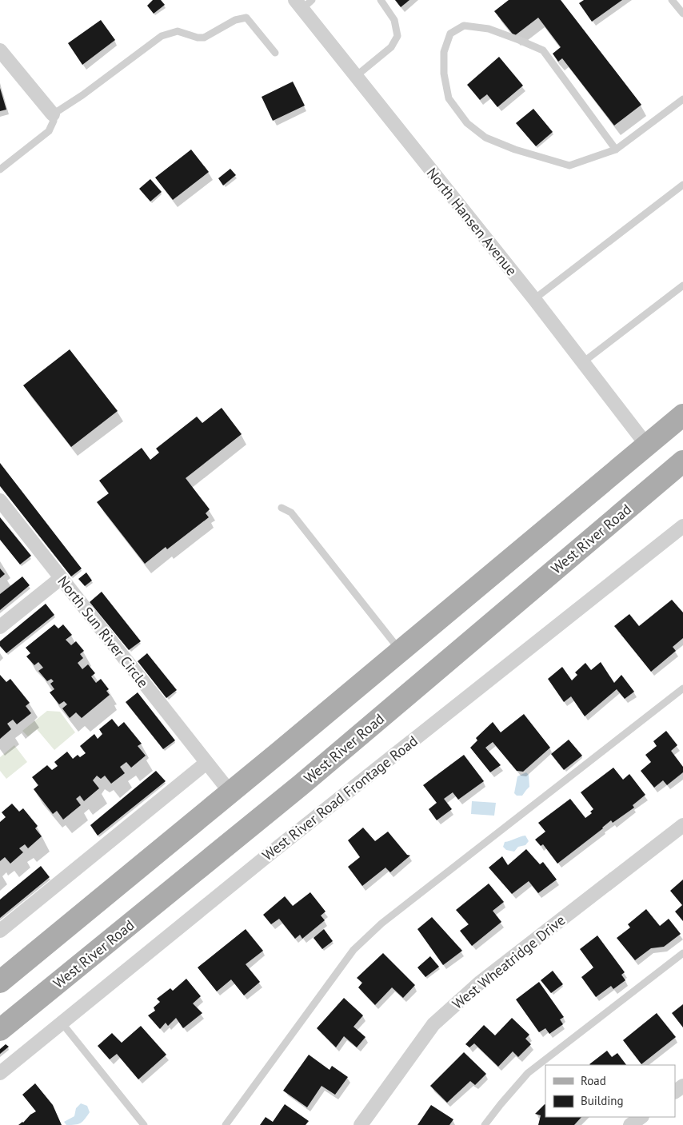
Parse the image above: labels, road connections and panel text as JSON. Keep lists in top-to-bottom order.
{
  "streets": {
    "main road": ["West River Road"],
    "street": [
      "North Hansen Avenue",
      "North Sun River Circle",
      "West River Road Frontage Road",
      "West Wheatridge Drive"
    ]
  },
  "legend": ["Road", "Building"]
}
